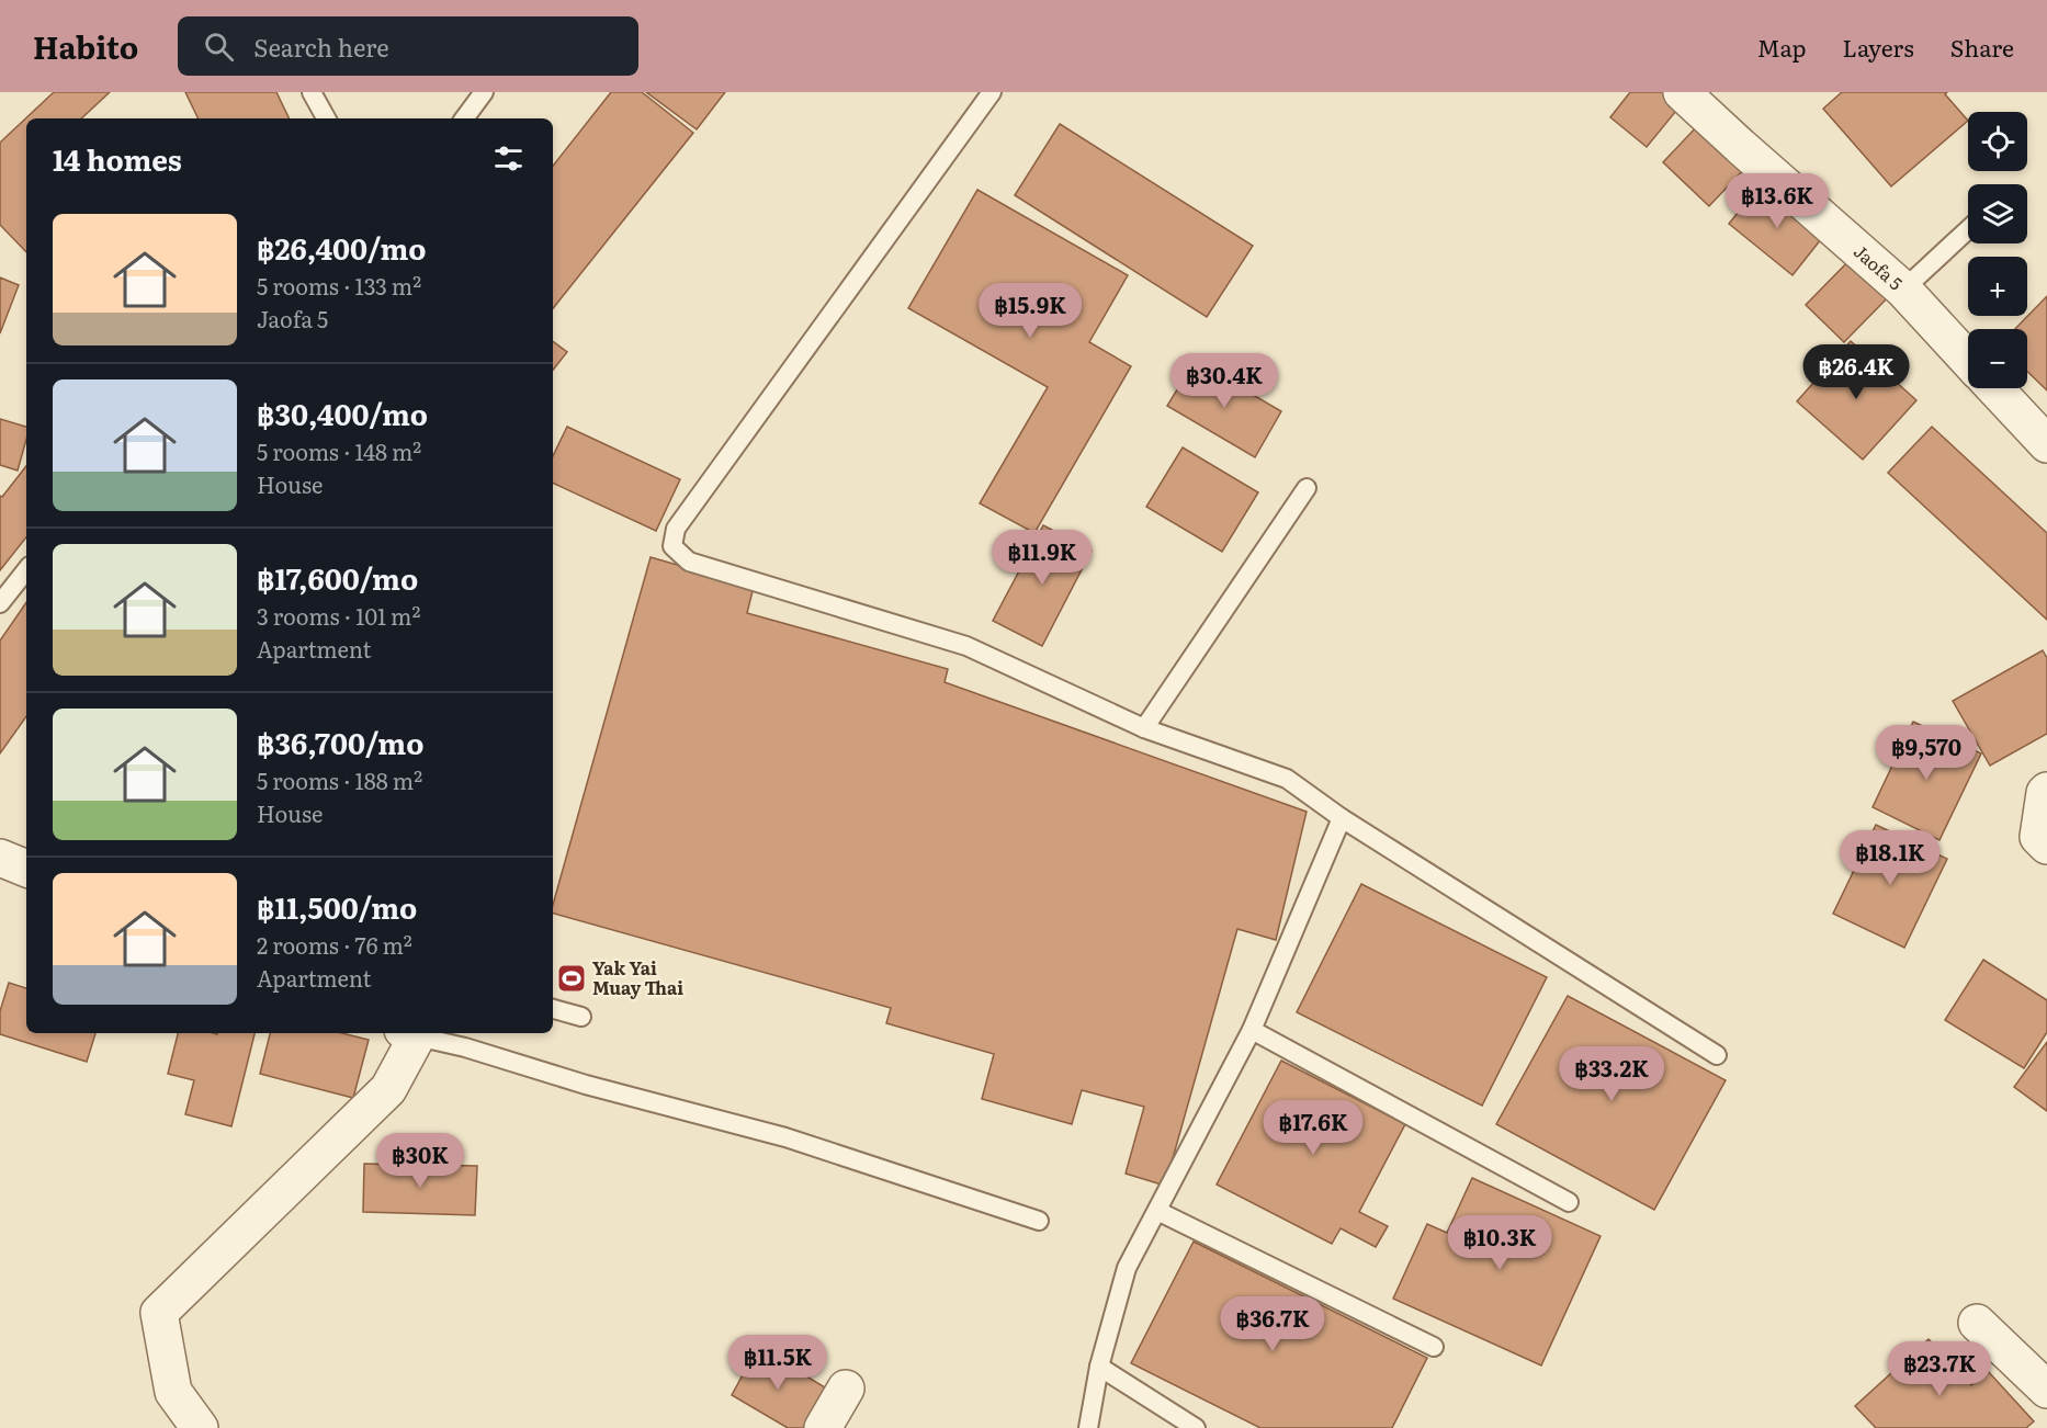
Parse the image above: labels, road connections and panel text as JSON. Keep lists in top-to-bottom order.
{
  "streets": {
    "street": ["Jaofa 5"]
  },
  "places": {
    "sports": ["Yak Yai Muay Thai"]
  },
  "page": {
    "header": "Habito",
    "search": "Search here",
    "nav": ["Map", "Layers", "Share"],
    "map_buttons": ["+", "−"],
    "heading": "14 homes",
    "price": [
      "฿13.6K",
      "฿15.9K",
      "฿26.4K",
      "฿30.4K",
      "฿11.9K",
      "฿9,570",
      "฿18.1K",
      "฿33.2K",
      "฿17.6K",
      "฿30K",
      "฿10.3K",
      "฿36.7K",
      "฿11.5K",
      "฿23.7K"
    ],
    "list": [
      {
        "name": "฿26,400/mo",
        "note": "5 rooms · 133 m² · Jaofa 5"
      },
      {
        "name": "฿30,400/mo",
        "note": "5 rooms · 148 m² · House"
      },
      {
        "name": "฿17,600/mo",
        "note": "3 rooms · 101 m² · Apartment"
      },
      {
        "name": "฿36,700/mo",
        "note": "5 rooms · 188 m² · House"
      },
      {
        "name": "฿11,500/mo",
        "note": "2 rooms · 76 m² · Apartment"
      }
    ]
  }
}
